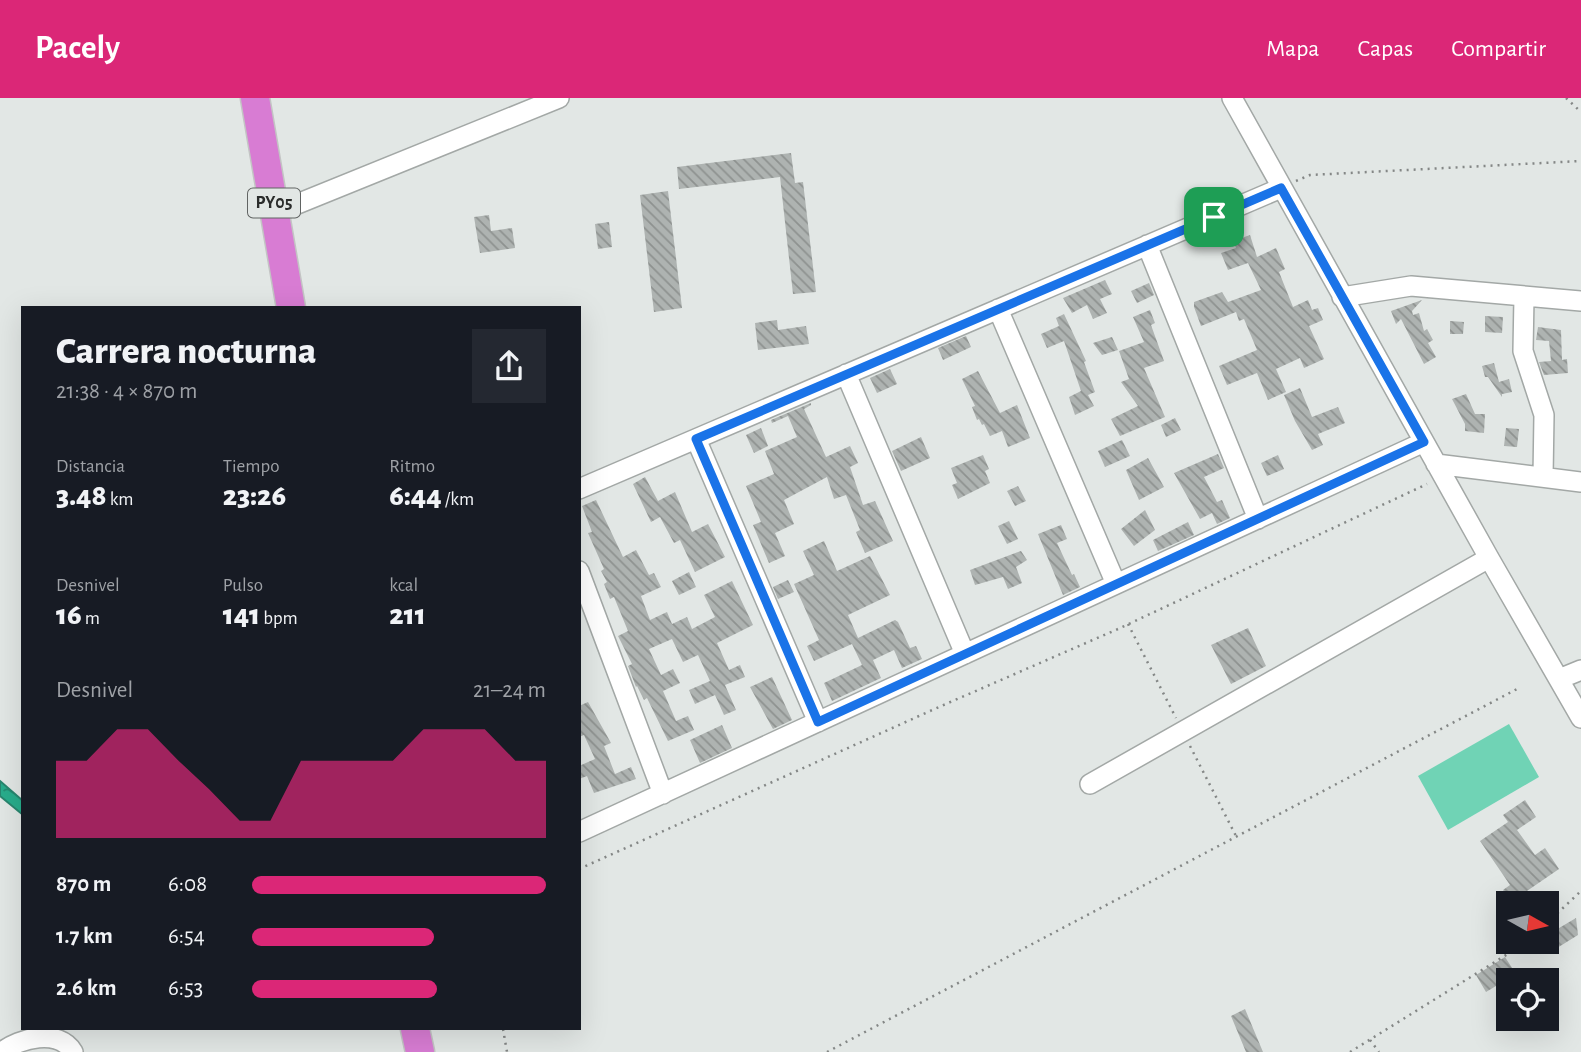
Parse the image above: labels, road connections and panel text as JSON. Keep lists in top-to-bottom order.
{
  "streets": {
    "highway": ["PY05"]
  },
  "north": "right",
  "page": {
    "header": "Pacely",
    "nav": ["Mapa", "Capas", "Compartir"],
    "heading": ["Carrera nocturna", "21:38 · 4 × 870 m"],
    "stats": [
      ["Distancia", "3.48 km"],
      ["Tiempo", "23:26"],
      ["Ritmo", "6:44 /km"],
      ["Desnivel", "16 m"],
      ["Pulso", "141 bpm"],
      ["kcal", "211"]
    ],
    "chart": ["Desnivel", "21–24 m"],
    "list": [
      {
        "name": "870 m",
        "note": "6:08"
      },
      {
        "name": "1.7 km",
        "note": "6:54"
      },
      {
        "name": "2.6 km",
        "note": "6:53"
      }
    ]
  }
}
